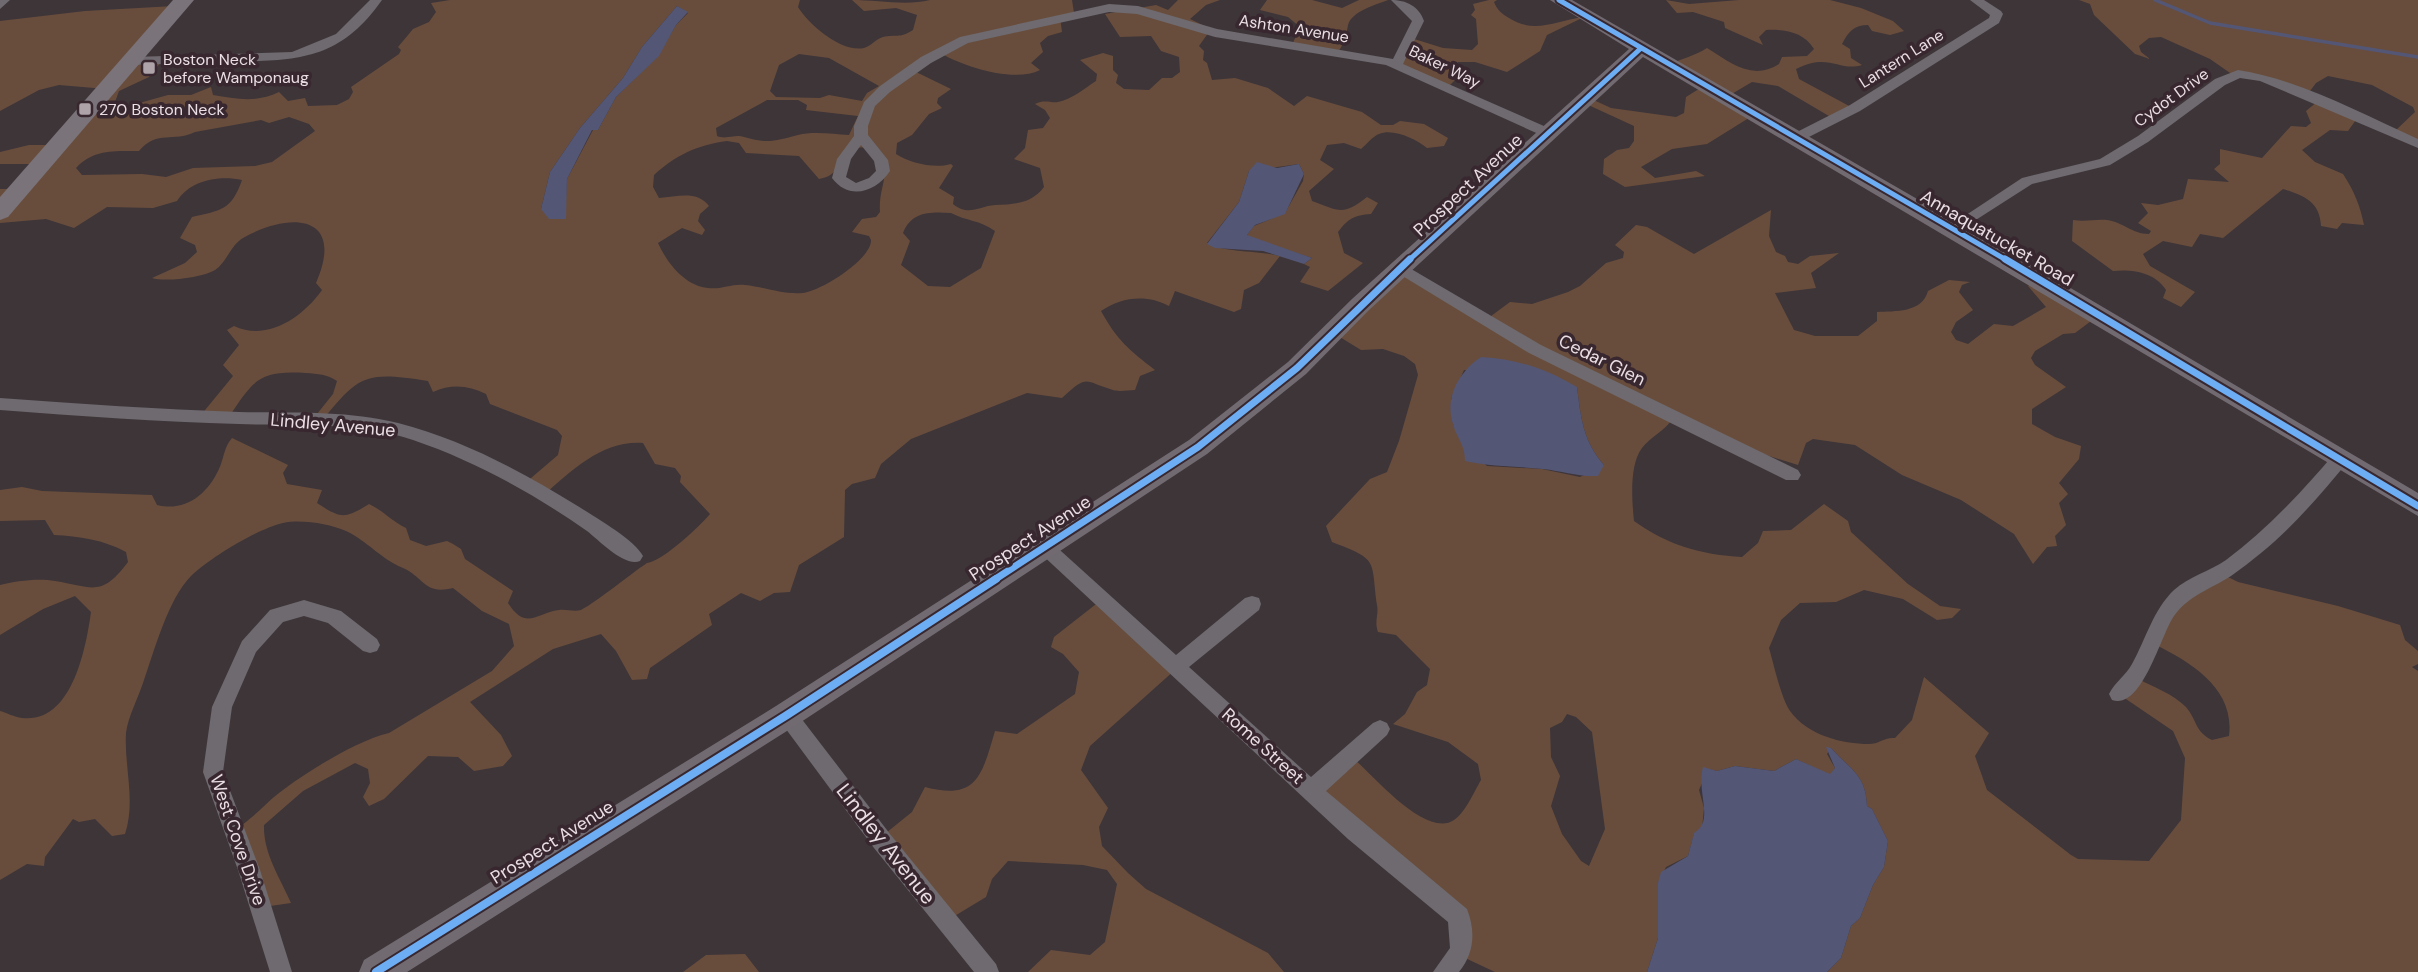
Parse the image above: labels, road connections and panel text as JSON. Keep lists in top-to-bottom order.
{
  "streets": {
    "street": [
      "Ashton Avenue",
      "Lantern Lane",
      "Baker Way",
      "Cydot Drive",
      "Prospect Avenue",
      "Annaquatucket Road",
      "Cedar Glen",
      "Lindley Avenue",
      "Rome Street",
      "West Cove Drive"
    ]
  },
  "crossings": [
    ["Ashton Avenue", "Baker Way"],
    ["Lantern Lane", "Annaquatucket Road"],
    ["Baker Way", "Prospect Avenue"],
    ["Cydot Drive", "Annaquatucket Road"],
    ["Prospect Avenue", "Annaquatucket Road"],
    ["Prospect Avenue", "Cedar Glen"],
    ["Prospect Avenue", "Lindley Avenue"],
    ["Prospect Avenue", "Rome Street"]
  ],
  "places": {
    "transit": ["Boston Neck before Wamponaug", "270 Boston Neck"]
  }
}
